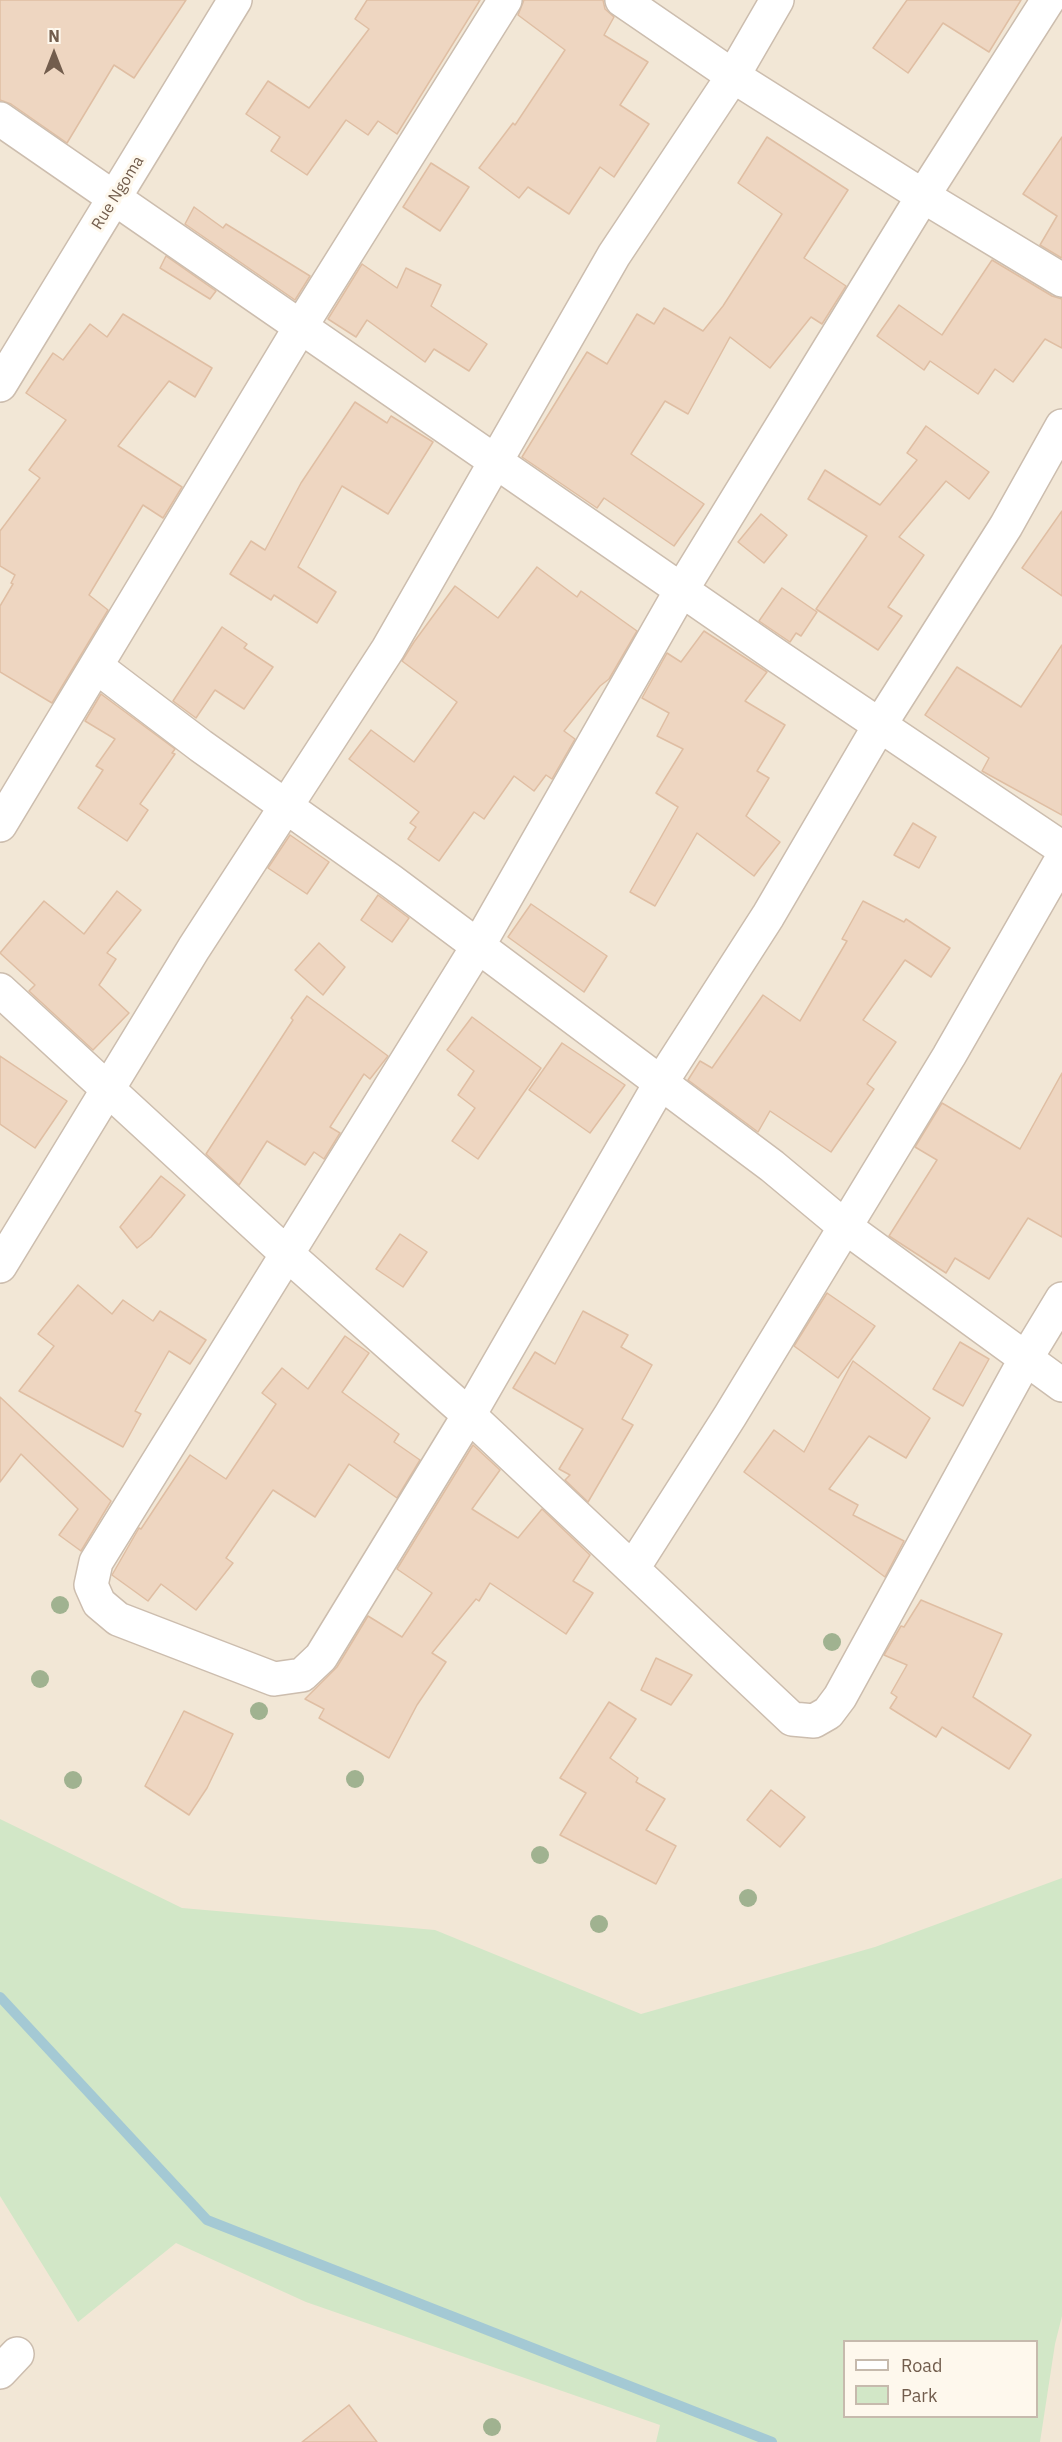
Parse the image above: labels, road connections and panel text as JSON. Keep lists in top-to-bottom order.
{
  "streets": {
    "street": ["Rue Ngoma"]
  },
  "legend": ["Road", "Park"],
  "north": "top"
}
